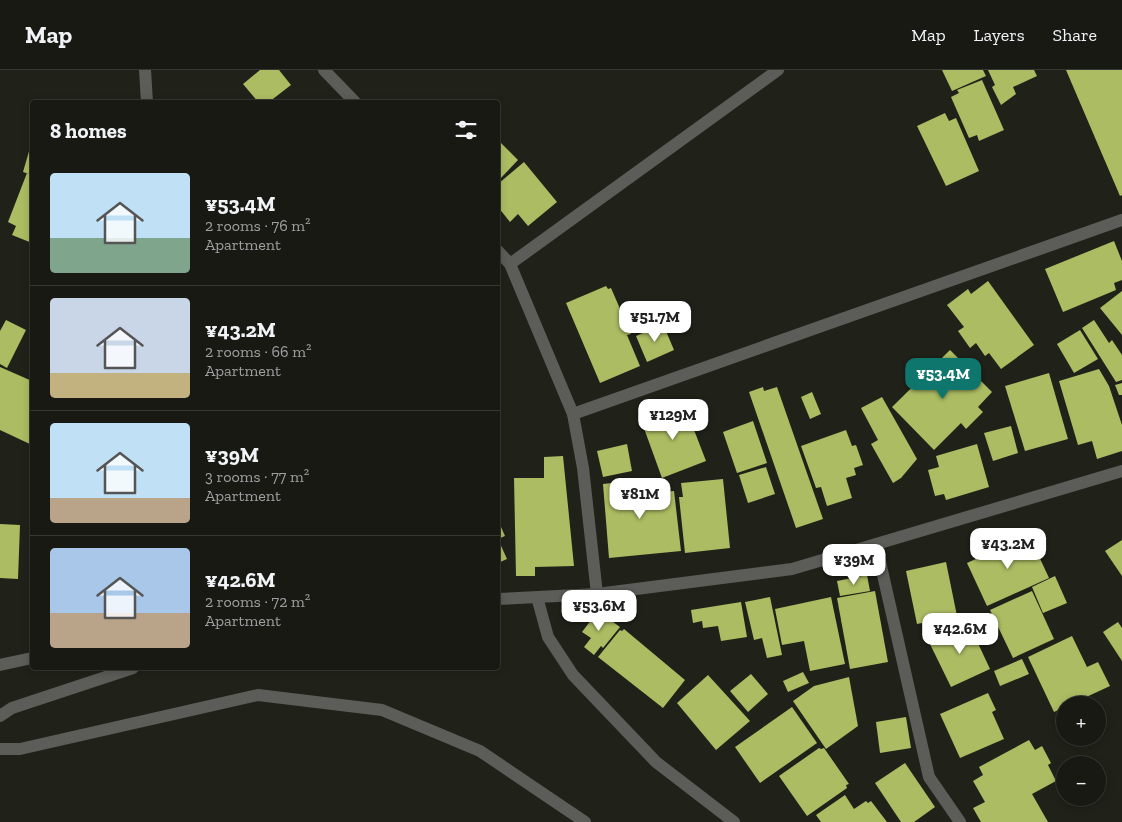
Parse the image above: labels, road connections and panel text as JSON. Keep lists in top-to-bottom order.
{
  "page": {
    "header": "Map",
    "nav": ["Map", "Layers", "Share"],
    "heading": "8 homes",
    "list": [
      {
        "name": "¥53.4M",
        "note": "2 rooms · 76 m² · Apartment"
      },
      {
        "name": "¥43.2M",
        "note": "2 rooms · 66 m² · Apartment"
      },
      {
        "name": "¥39M",
        "note": "3 rooms · 77 m² · Apartment"
      },
      {
        "name": "¥42.6M",
        "note": "2 rooms · 72 m² · Apartment"
      }
    ],
    "price": [
      "¥51.7M",
      "¥53.4M",
      "¥129M",
      "¥81M",
      "¥43.2M",
      "¥39M",
      "¥53.6M",
      "¥42.6M"
    ],
    "map_buttons": ["+", "−"]
  }
}
